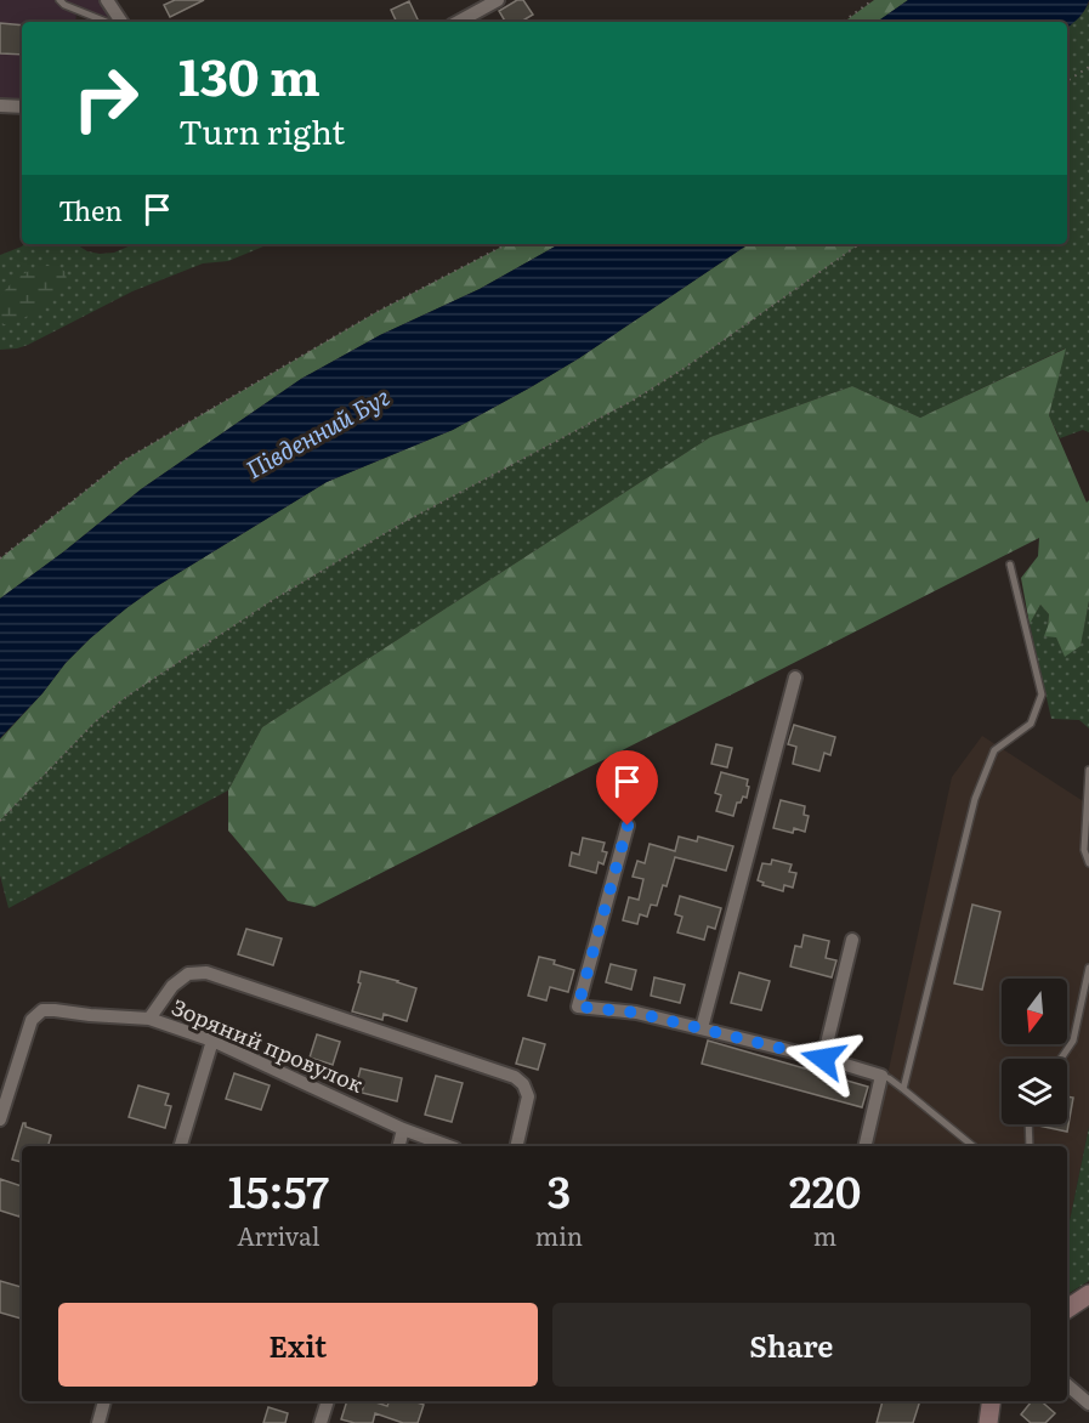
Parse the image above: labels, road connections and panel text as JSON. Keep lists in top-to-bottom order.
{
  "streets": {
    "street": ["Зоряний провулок"]
  },
  "water": ["Південний Буг"],
  "north": "bottom",
  "page": {
    "turn": ["130 m", "Turn right"],
    "then": "Then",
    "eta": [
      "15:57",
      "Arrival",
      "3",
      "min",
      "220",
      "m"
    ],
    "buttons": ["Exit", "Share"]
  }
}
